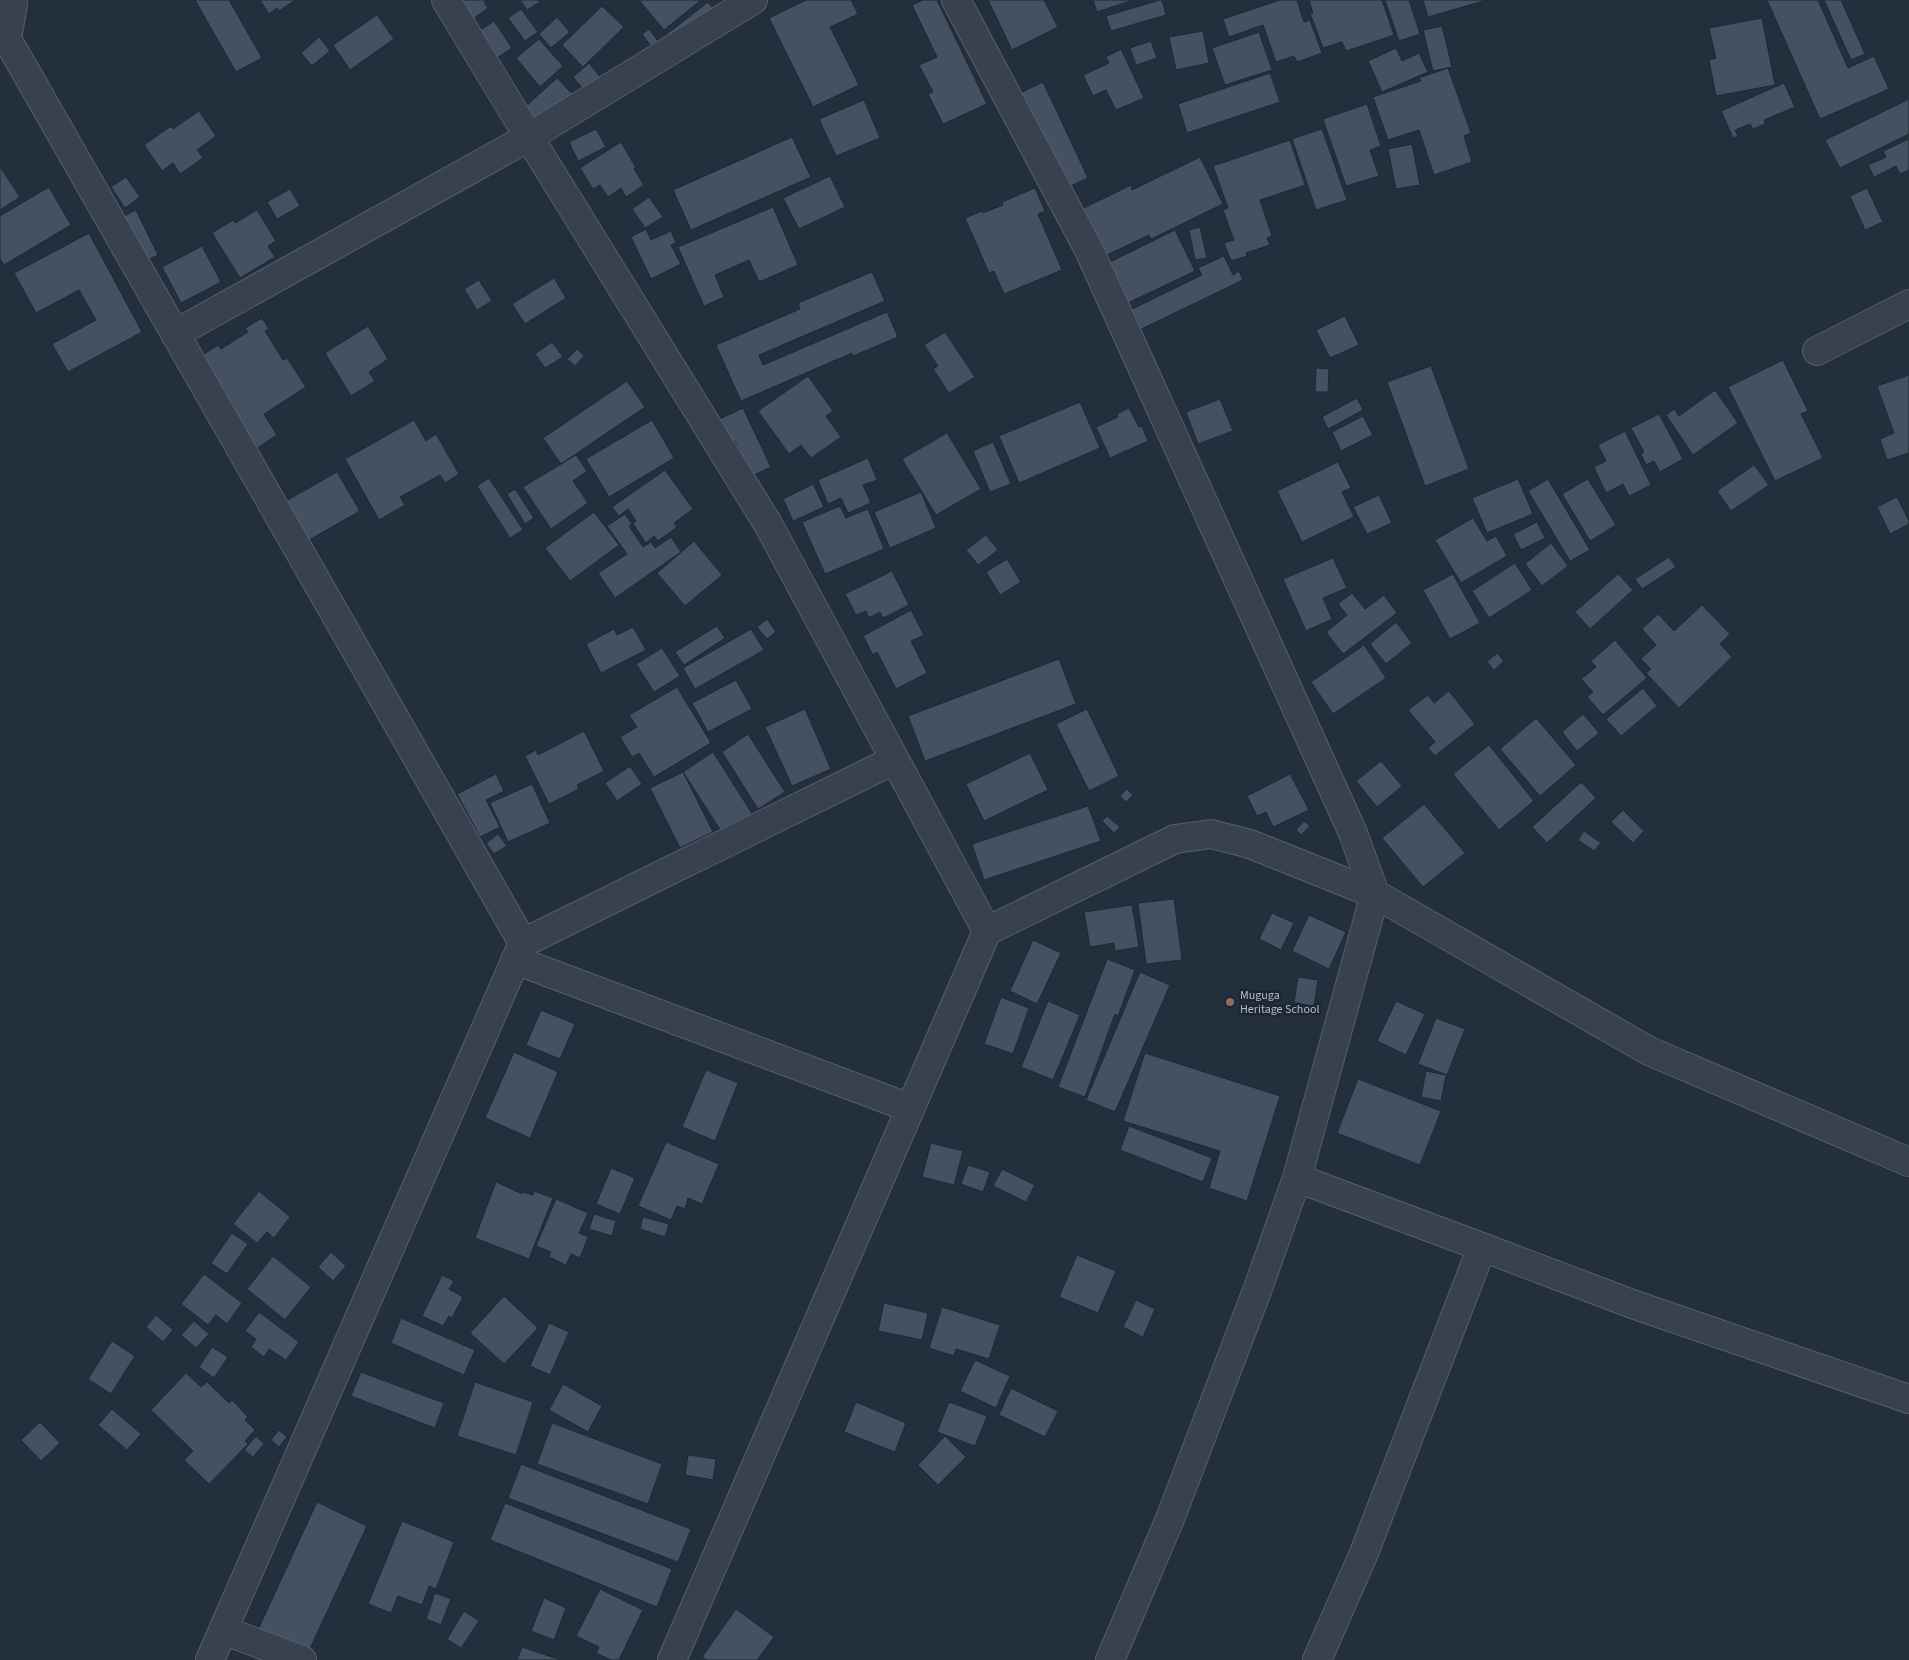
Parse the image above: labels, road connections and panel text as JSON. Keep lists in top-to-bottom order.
{
  "places": ["Muguga Heritage School"]
}
